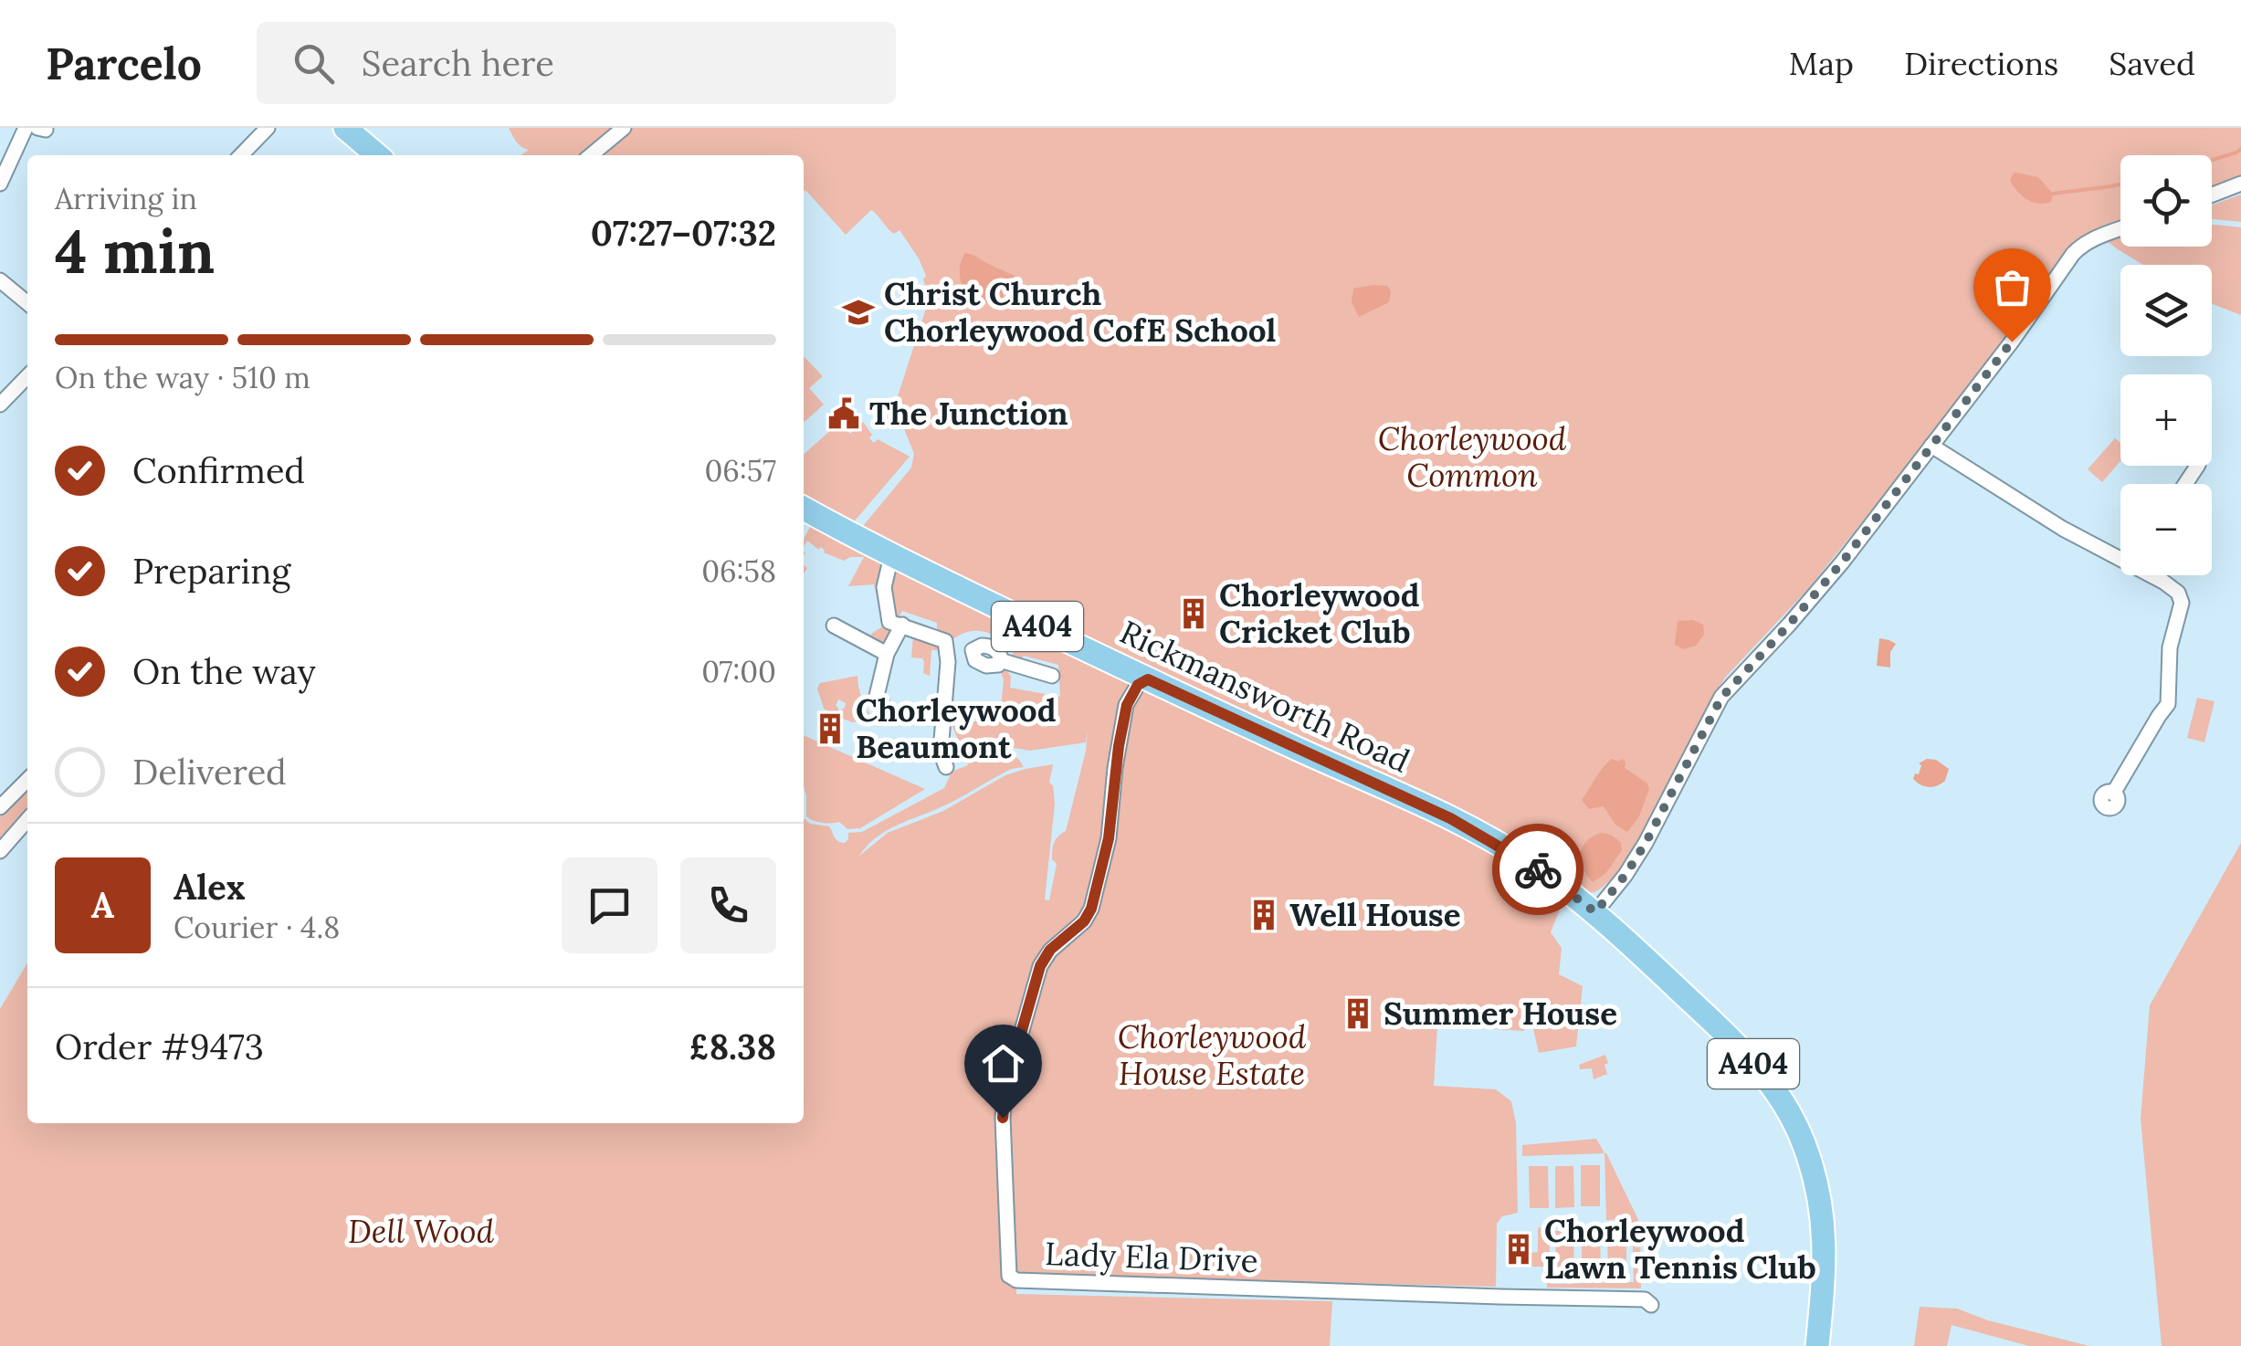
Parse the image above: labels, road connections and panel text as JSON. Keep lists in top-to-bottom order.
{
  "streets": {
    "main road": ["A404", "Rickmansworth Road"],
    "street": ["Lady Ela Drive"]
  },
  "crossings": [
    ["A404", "Rickmansworth Road"],
    ["Rickmansworth Road", "Lady Ela Drive"]
  ],
  "parks": ["Chorleywood Common", "Chorleywood House Estate", "Dell Wood"],
  "places": {
    "school or university": ["Christ Church Chorleywood CofE School"],
    "public building": ["The Junction"],
    "building": [
      "Chorleywood Cricket Club",
      "Chorleywood Beaumont",
      "Well House",
      "Summer House",
      "Chorleywood Lawn Tennis Club"
    ]
  },
  "page": {
    "header": "Parcelo",
    "search": "Search here",
    "nav": ["Map", "Directions", "Saved"],
    "map_buttons": ["+", "−"],
    "heading": ["4 min", "Arriving in", "07:27–07:32"],
    "panel": [
      "Alex",
      "Courier · 4.8",
      "Order #9473",
      "£8.38"
    ],
    "bar": "On the way · 510 m",
    "list": [
      ["Confirmed", "06:57"],
      ["Preparing", "06:58"],
      ["On the way", "07:00"],
      "Delivered"
    ],
    "round": "A"
  }
}
